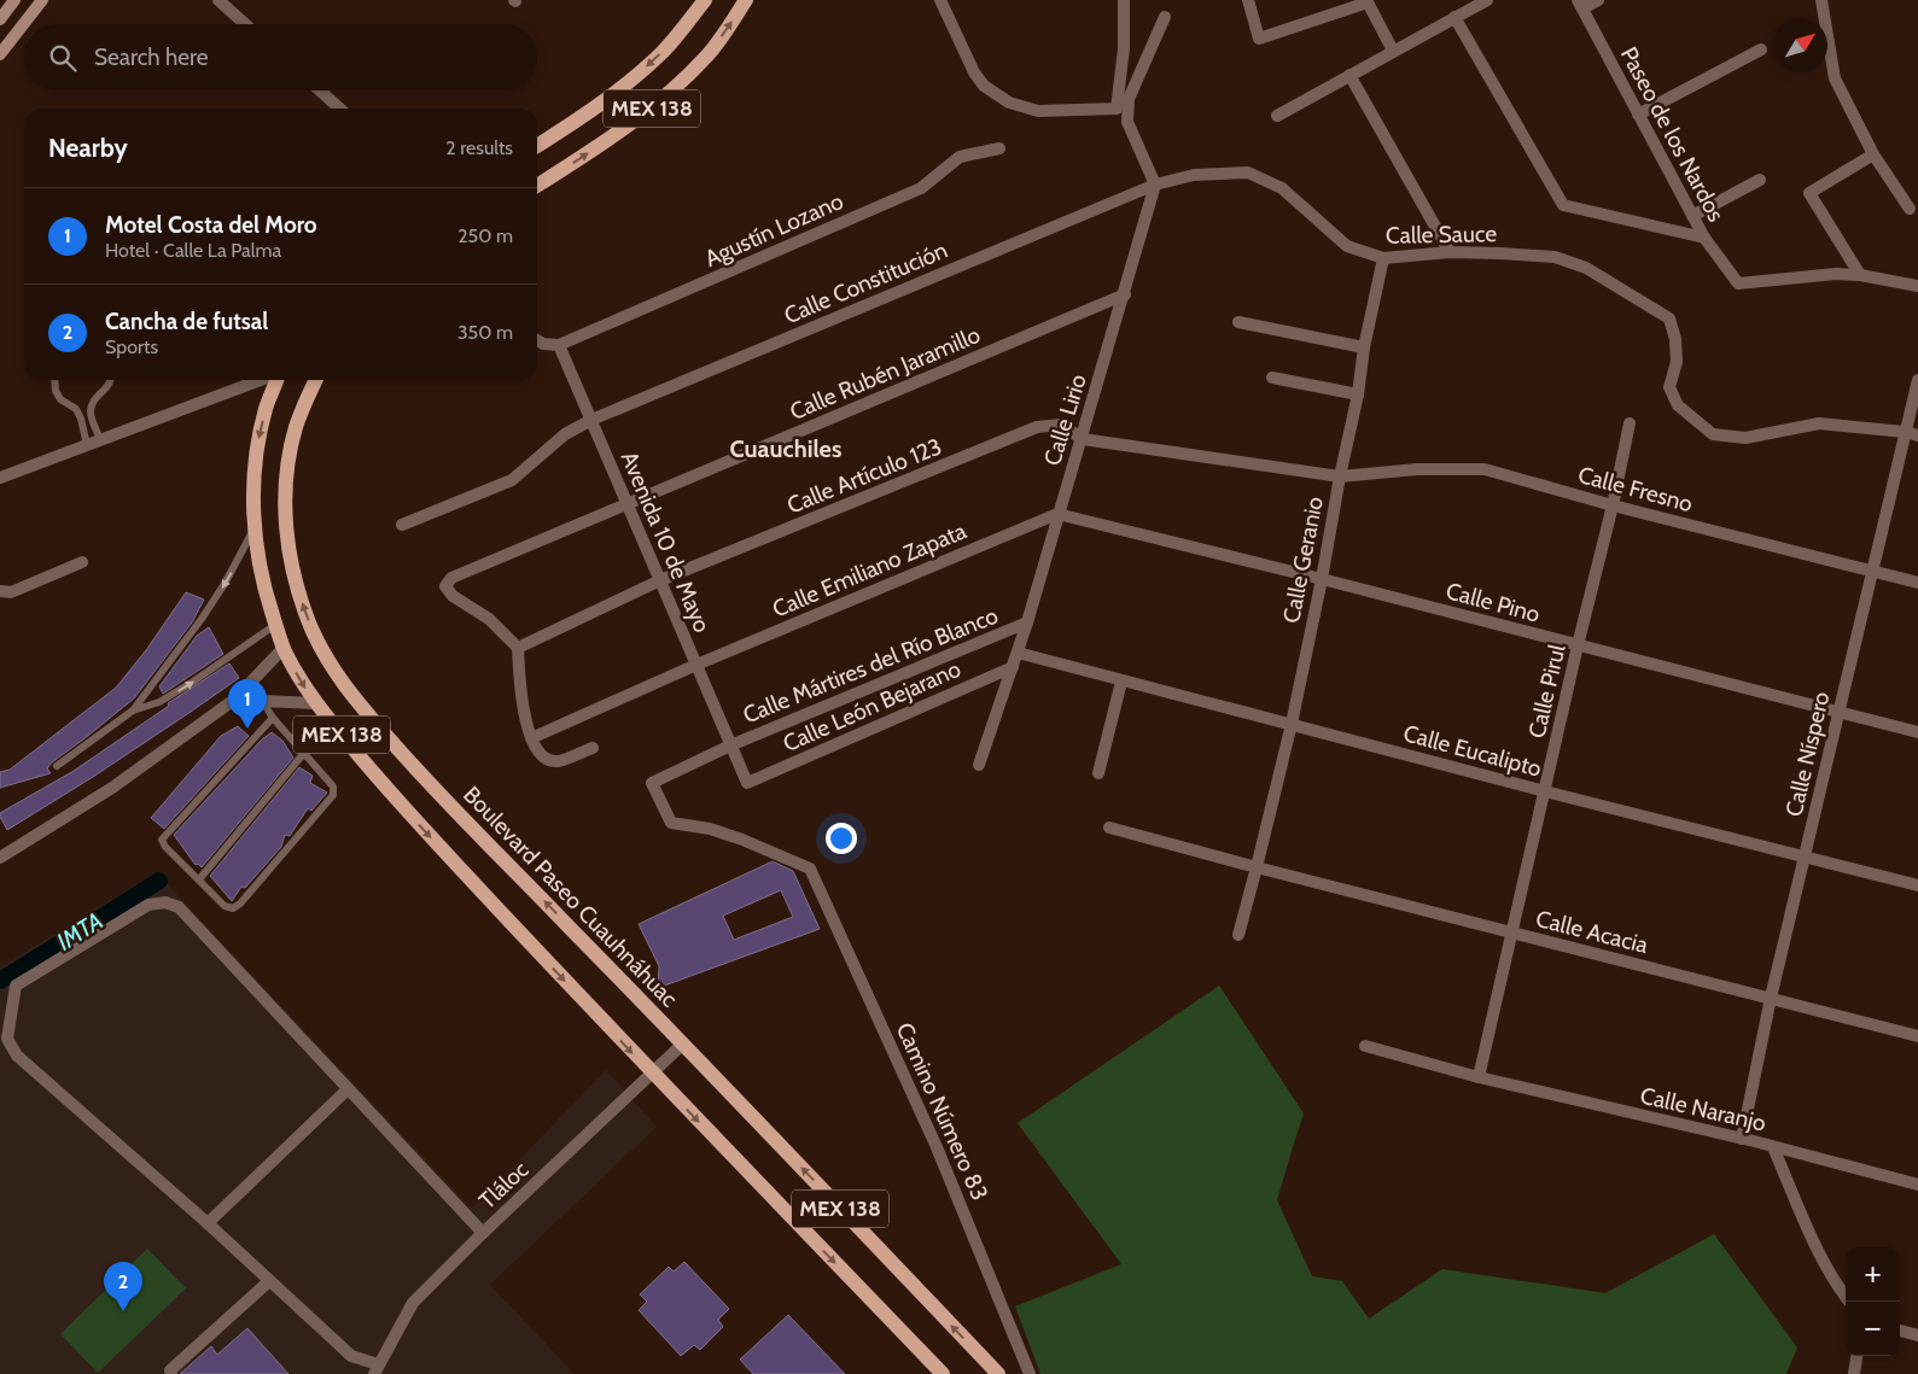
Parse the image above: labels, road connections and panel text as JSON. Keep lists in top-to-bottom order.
{
  "streets": {
    "main road": ["MEX 138", "Boulevard Paseo Cuauhnáhuac"],
    "street": [
      "Paseo de los Nardos",
      "Agustín Lozano",
      "Calle Sauce",
      "Calle Constitución",
      "Calle Rubén Jaramillo",
      "Calle Lirio",
      "Calle Artículo 123",
      "Calle Fresno",
      "Avenida 10 de Mayo",
      "Calle Geranio",
      "Calle Emiliano Zapata",
      "Calle Pino",
      "Calle Mártires del Río Blanco",
      "Calle Pirul",
      "Calle León Bejarano",
      "Calle Eucalipto",
      "Calle Níspero",
      "Calle Acacia",
      "Calle Naranjo",
      "Camino Número 83",
      "Tláloc"
    ]
  },
  "crossings": [
    ["MEX 138", "Tláloc"],
    ["Agustín Lozano", "Avenida 10 de Mayo"],
    ["Calle Sauce", "Calle Constitución"],
    ["Calle Sauce", "Calle Lirio"],
    ["Calle Sauce", "Calle Geranio"],
    ["Calle Sauce", "Calle Níspero"],
    ["Calle Constitución", "Calle Lirio"],
    ["Calle Constitución", "Avenida 10 de Mayo"],
    ["Calle Rubén Jaramillo", "Calle Lirio"],
    ["Calle Rubén Jaramillo", "Calle Artículo 123"],
    ["Calle Rubén Jaramillo", "Avenida 10 de Mayo"],
    ["Calle Lirio", "Calle Artículo 123"],
    ["Calle Lirio", "Calle Fresno"],
    ["Calle Lirio", "Calle Emiliano Zapata"],
    ["Calle Lirio", "Calle Pino"],
    ["Calle Lirio", "Calle Mártires del Río Blanco"],
    ["Calle Lirio", "Calle León Bejarano"],
    ["Calle Lirio", "Calle Eucalipto"],
    ["Calle Artículo 123", "Calle Fresno"],
    ["Calle Artículo 123", "Avenida 10 de Mayo"],
    ["Calle Fresno", "Calle Geranio"],
    ["Calle Fresno", "Calle Pirul"],
    ["Calle Fresno", "Calle Níspero"],
    ["Avenida 10 de Mayo", "Calle Emiliano Zapata"],
    ["Avenida 10 de Mayo", "Calle Mártires del Río Blanco"],
    ["Avenida 10 de Mayo", "Calle León Bejarano"],
    ["Calle Geranio", "Calle Pino"],
    ["Calle Geranio", "Calle Eucalipto"],
    ["Calle Geranio", "Calle Acacia"],
    ["Calle Emiliano Zapata", "Calle Pino"],
    ["Calle Pino", "Calle Pirul"],
    ["Calle Pino", "Calle Níspero"],
    ["Calle Mártires del Río Blanco", "Camino Número 83"],
    ["Calle Pirul", "Calle Eucalipto"],
    ["Calle Pirul", "Calle Acacia"],
    ["Calle Pirul", "Calle Naranjo"],
    ["Calle Eucalipto", "Calle Níspero"],
    ["Calle Níspero", "Calle Acacia"],
    ["Calle Níspero", "Calle Naranjo"],
    ["Boulevard Paseo Cuauhnáhuac", "Tláloc"]
  ],
  "districts": ["Cuauchiles"],
  "water": ["IMTA"],
  "north": "top right",
  "page": {
    "search": "Search here",
    "heading": ["Nearby", "2 results"],
    "list": [
      {
        "mark": "1",
        "name": "Motel Costa del Moro",
        "note": "Hotel · Calle La Palma",
        "value": "250 m"
      },
      {
        "mark": "2",
        "name": "Cancha de futsal",
        "note": "Sports",
        "value": "350 m"
      }
    ],
    "pins": ["1", "2"],
    "map_buttons": ["+", "−"]
  }
}
